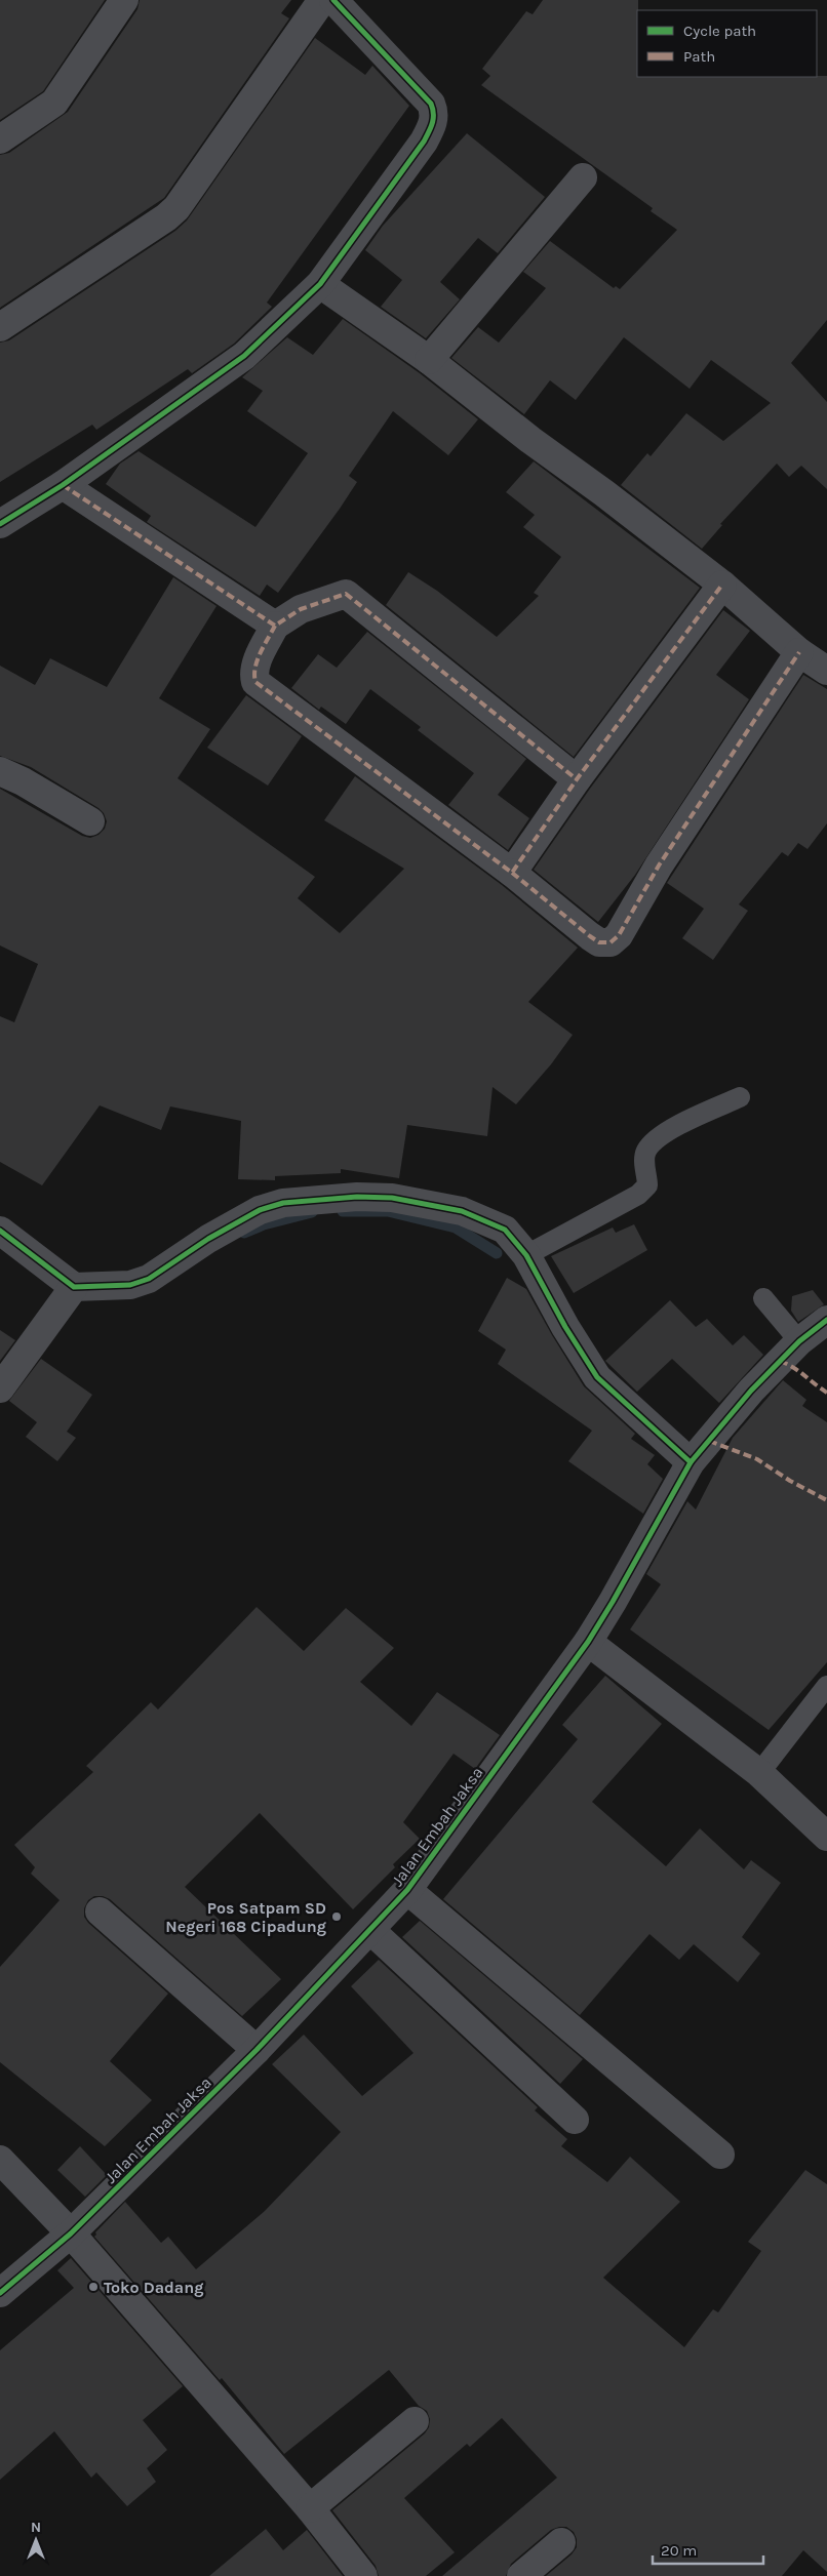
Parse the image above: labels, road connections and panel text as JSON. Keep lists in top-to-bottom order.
{
  "streets": {
    "street": ["Jalan Embah Jaksa"]
  },
  "places": ["Pos Satpam SD Negeri 168 Cipadung", "Toko Dadang"],
  "legend": ["Cycle path", "Path"],
  "scale_bar": "20 m",
  "north": "top"
}
